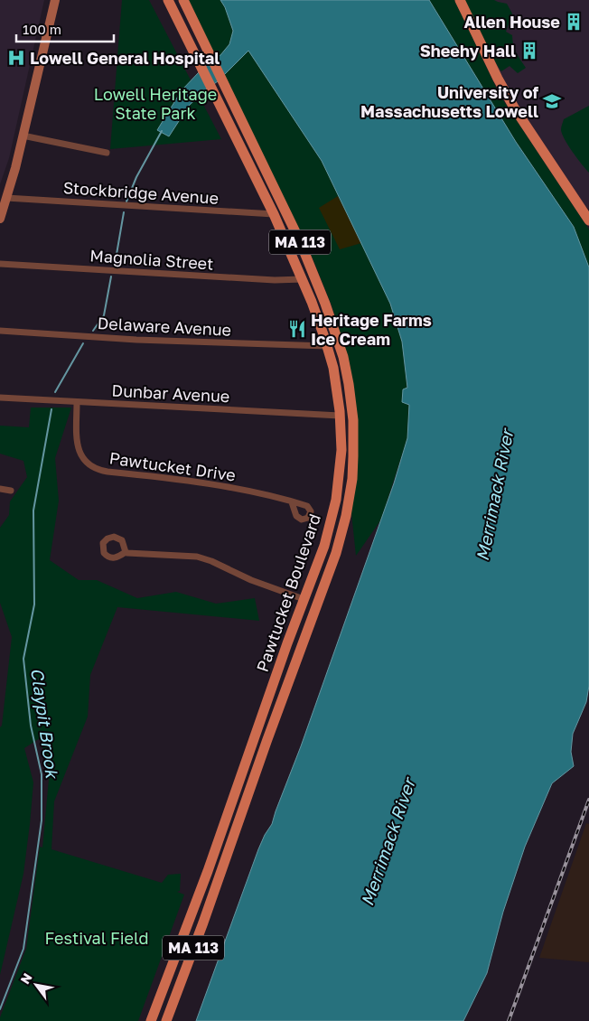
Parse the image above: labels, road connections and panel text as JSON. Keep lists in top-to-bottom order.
{
  "streets": {
    "main road": ["MA 113", "Pawtucket Boulevard"],
    "street": [
      "Stockbridge Avenue",
      "Magnolia Street",
      "Delaware Avenue",
      "Dunbar Avenue",
      "Pawtucket Drive"
    ]
  },
  "crossings": [
    ["Stockbridge Avenue", "Pawtucket Boulevard"],
    ["Magnolia Street", "Pawtucket Boulevard"],
    ["Delaware Avenue", "Pawtucket Boulevard"],
    ["Dunbar Avenue", "Pawtucket Drive"],
    ["Dunbar Avenue", "Pawtucket Boulevard"]
  ],
  "water": ["Merrimack River", "Claypit Brook"],
  "parks": ["Lowell Heritage State Park", "Festival Field"],
  "places": {
    "building": ["Allen House", "Sheehy Hall"],
    "hospital": ["Lowell General Hospital"],
    "school or university": ["University of Massachusetts Lowell"],
    "restaurant": ["Heritage Farms Ice Cream"]
  },
  "scale_bar": "100 m",
  "north": "top left"
}
